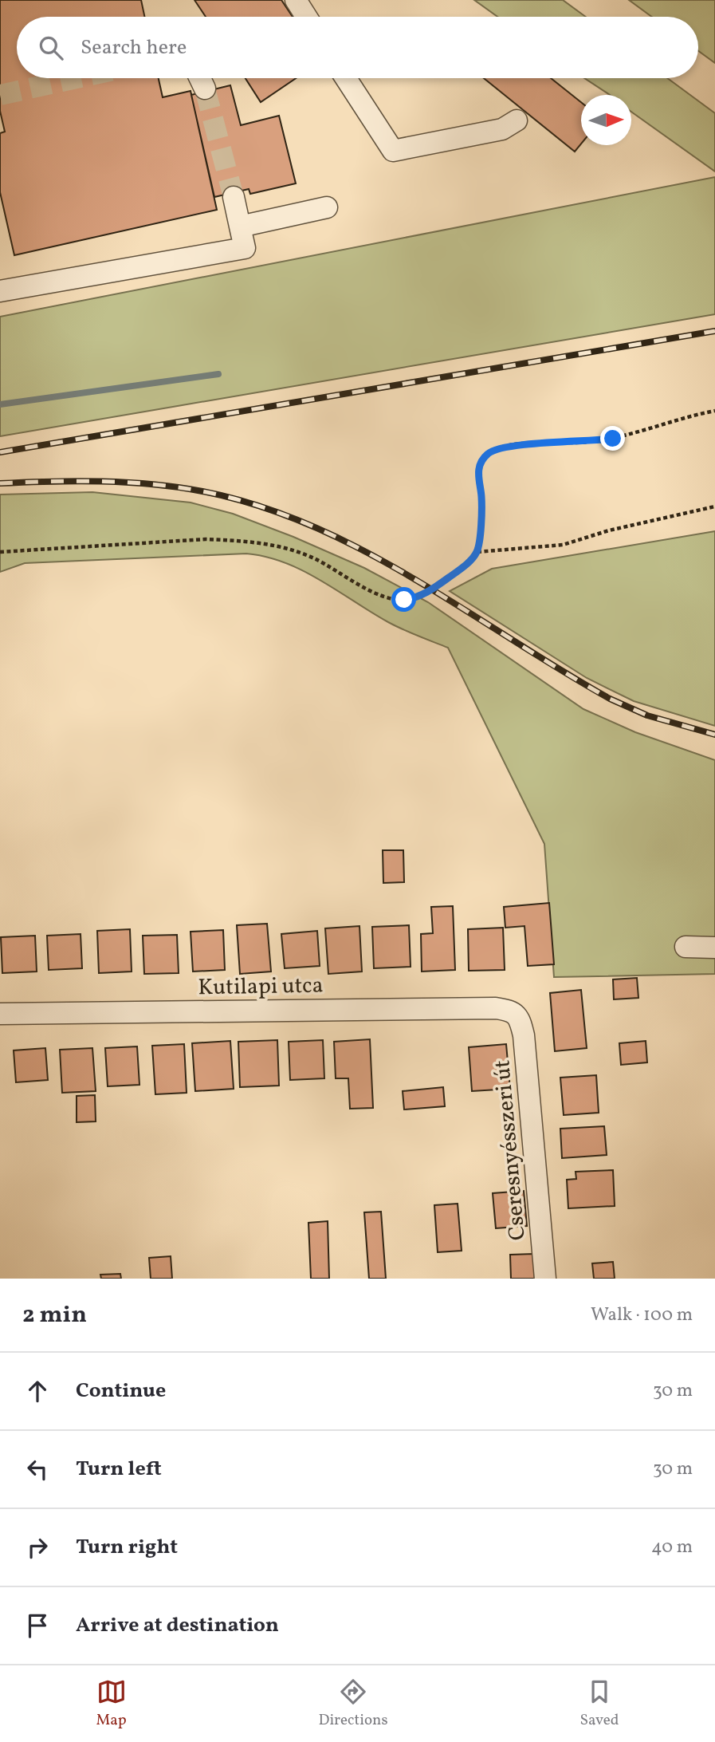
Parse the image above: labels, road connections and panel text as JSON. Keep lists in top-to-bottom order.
{
  "streets": {
    "street": ["Kutilapi utca", "Cseresnyésszeri út"]
  },
  "crossings": [
    ["Kutilapi utca", "Cseresnyésszeri út"]
  ],
  "north": "right",
  "page": {
    "search": "Search here",
    "heading": ["2 min", "Walk · 100 m"],
    "list": [
      ["Continue", "30 m"],
      ["Turn left", "30 m"],
      ["Turn right", "40 m"],
      "Arrive at destination"
    ],
    "nav": ["Map", "Directions", "Saved"]
  }
}
